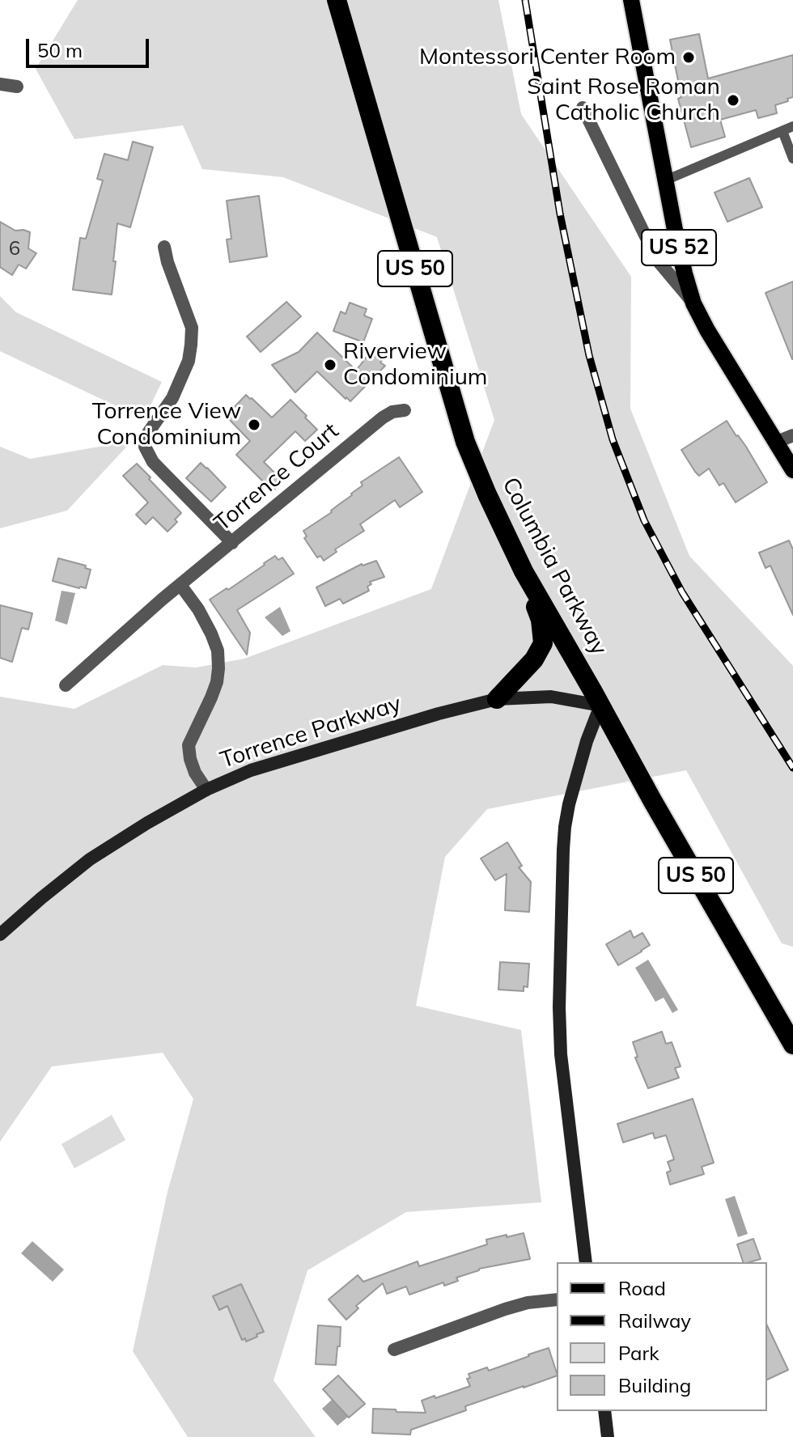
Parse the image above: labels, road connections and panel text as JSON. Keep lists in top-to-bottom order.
{
  "streets": {
    "highway": ["US 50", "Columbia Parkway"],
    "main road": ["US 52"],
    "street": ["Torrence Court", "Torrence Parkway"]
  },
  "crossings": [
    ["Columbia Parkway", "Torrence Parkway"]
  ],
  "places": [
    "Montessori Center Room",
    "Saint Rose Roman Catholic Church",
    "Riverview Condominium",
    "Torrence View Condominium"
  ],
  "house_numbers": ["6"],
  "legend": [
    "Road",
    "Railway",
    "Park",
    "Building"
  ],
  "scale_bar": "50 m"
}
